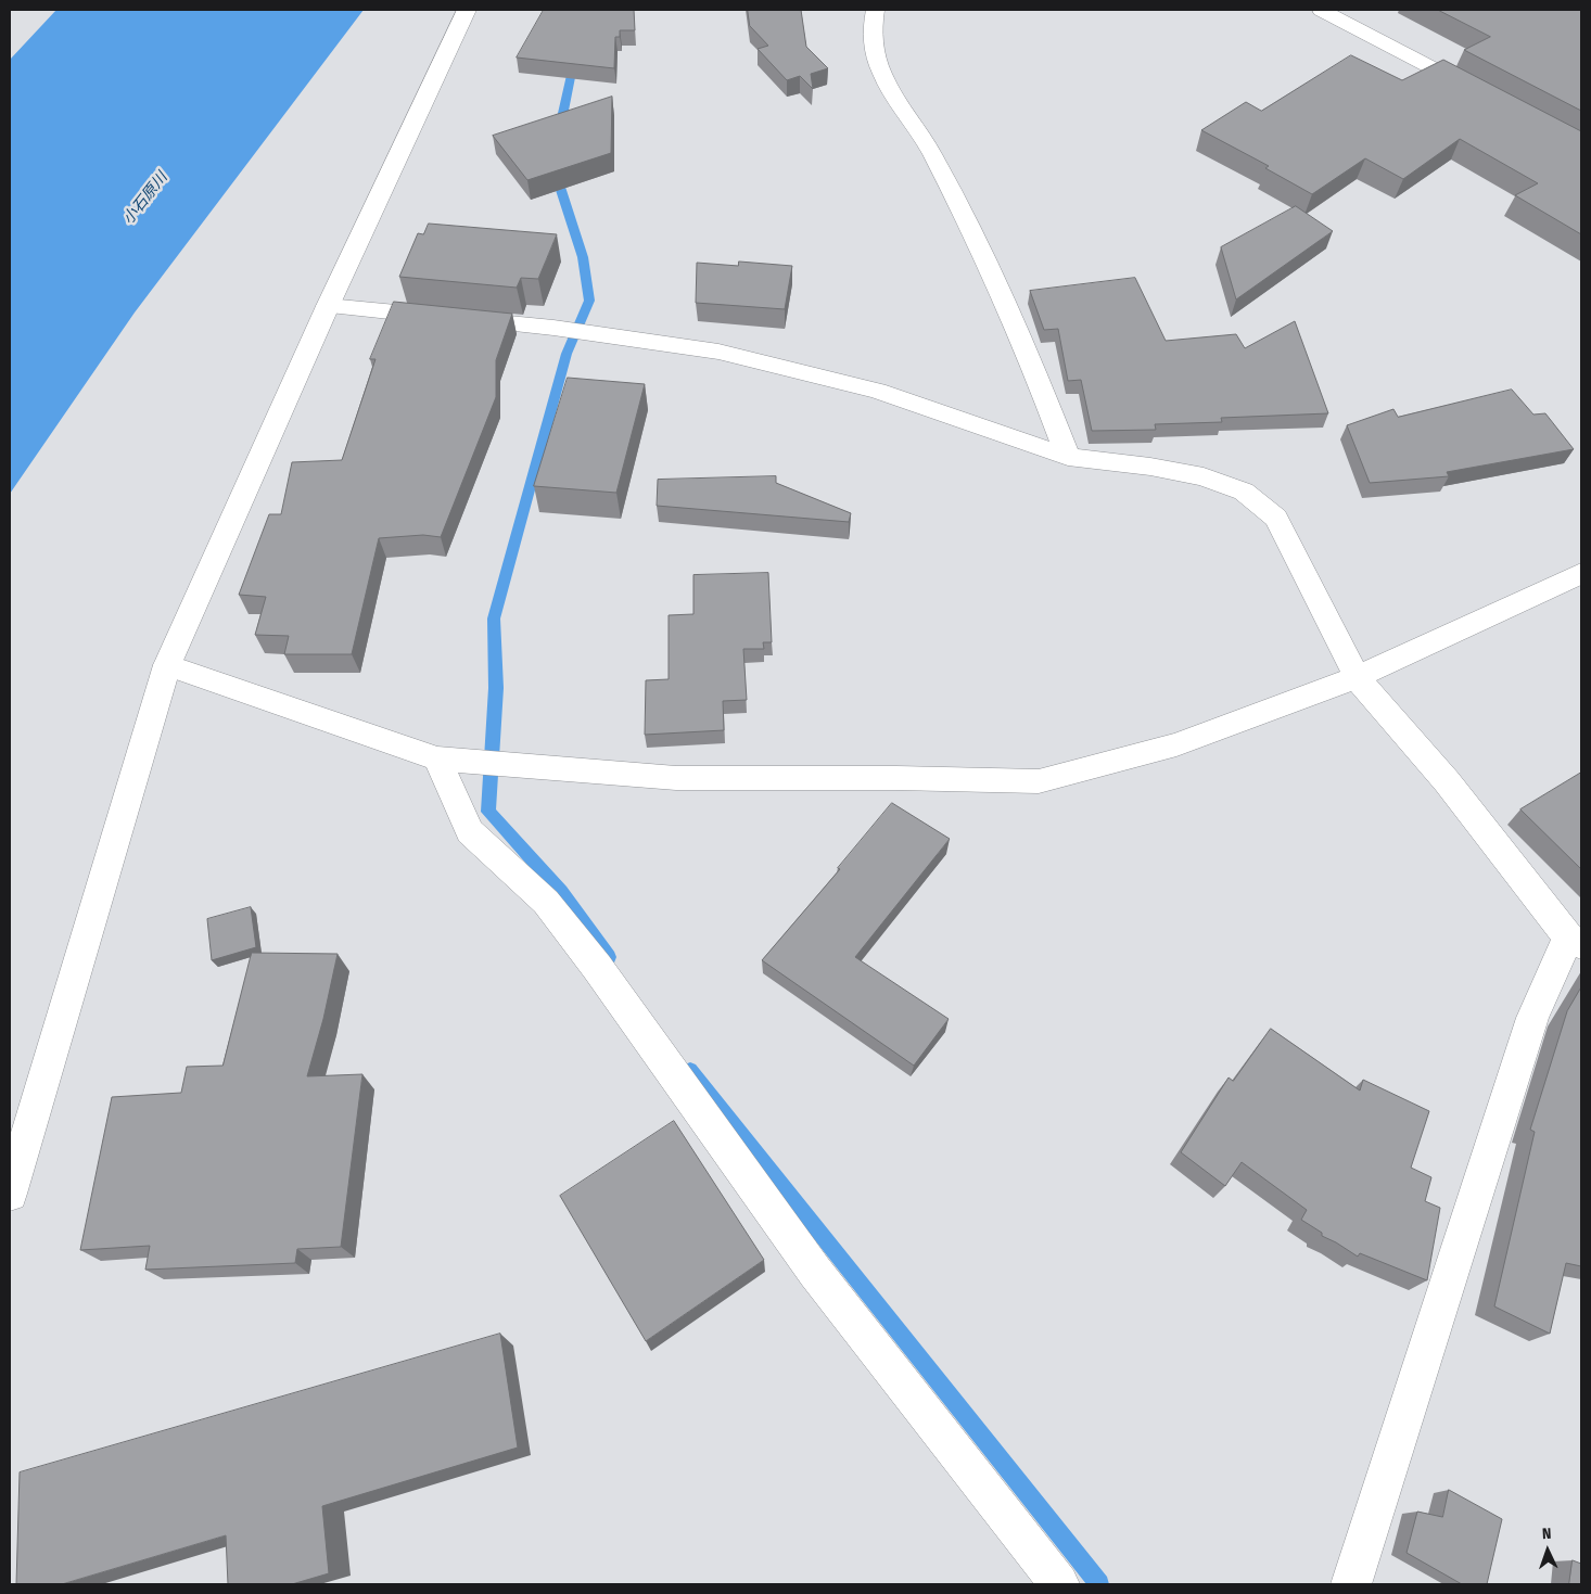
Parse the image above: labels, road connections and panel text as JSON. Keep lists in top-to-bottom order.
{
  "water": ["小石原川"],
  "north": "top"
}
